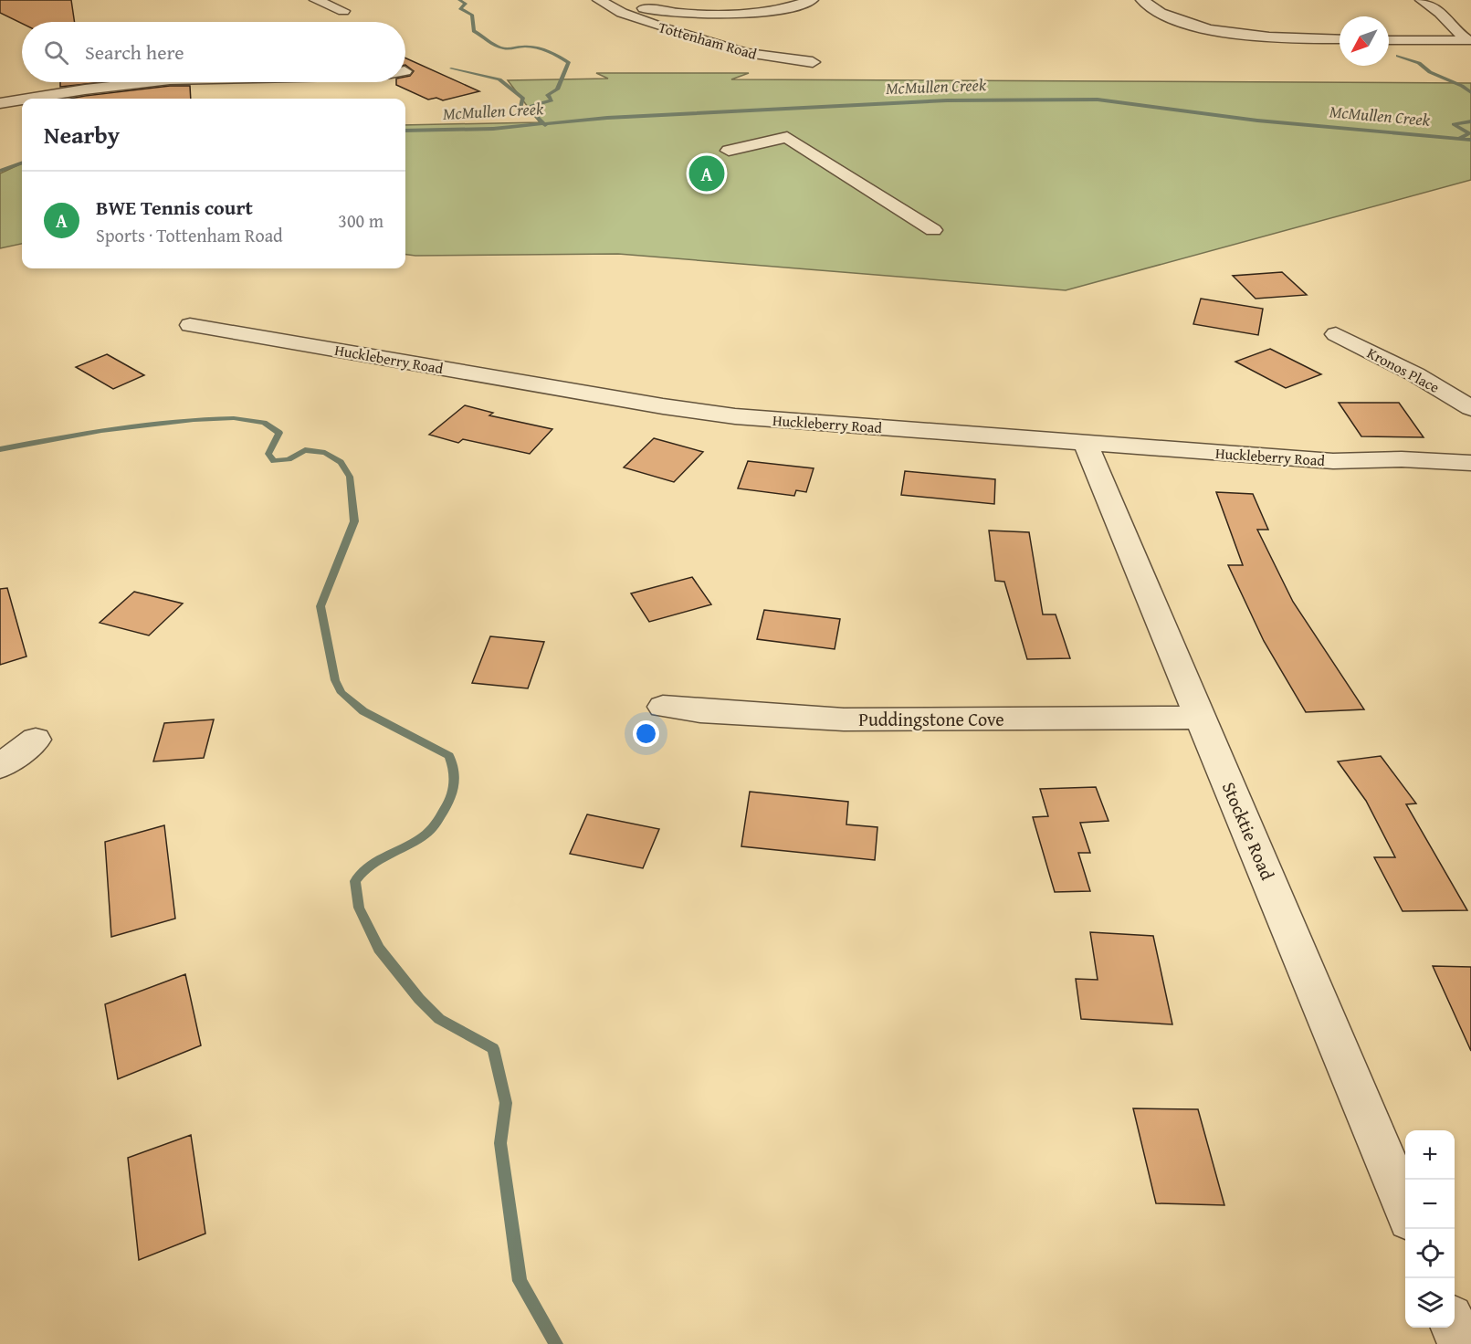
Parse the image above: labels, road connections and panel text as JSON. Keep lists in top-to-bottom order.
{
  "streets": {
    "street": [
      "Tottenham Road",
      "Huckleberry Road",
      "Kronos Place",
      "Puddingstone Cove",
      "Stocktie Road"
    ]
  },
  "crossings": [
    ["Huckleberry Road", "Stocktie Road"],
    ["Puddingstone Cove", "Stocktie Road"]
  ],
  "water": ["McMullen Creek"],
  "north": "bottom left",
  "page": {
    "search": "Search here",
    "heading": "Nearby",
    "pins": "A",
    "list": [
      {
        "mark": "A",
        "name": "BWE Tennis court",
        "note": "Sports · Tottenham Road",
        "value": "300 m"
      }
    ],
    "map_buttons": ["+", "−"]
  }
}
